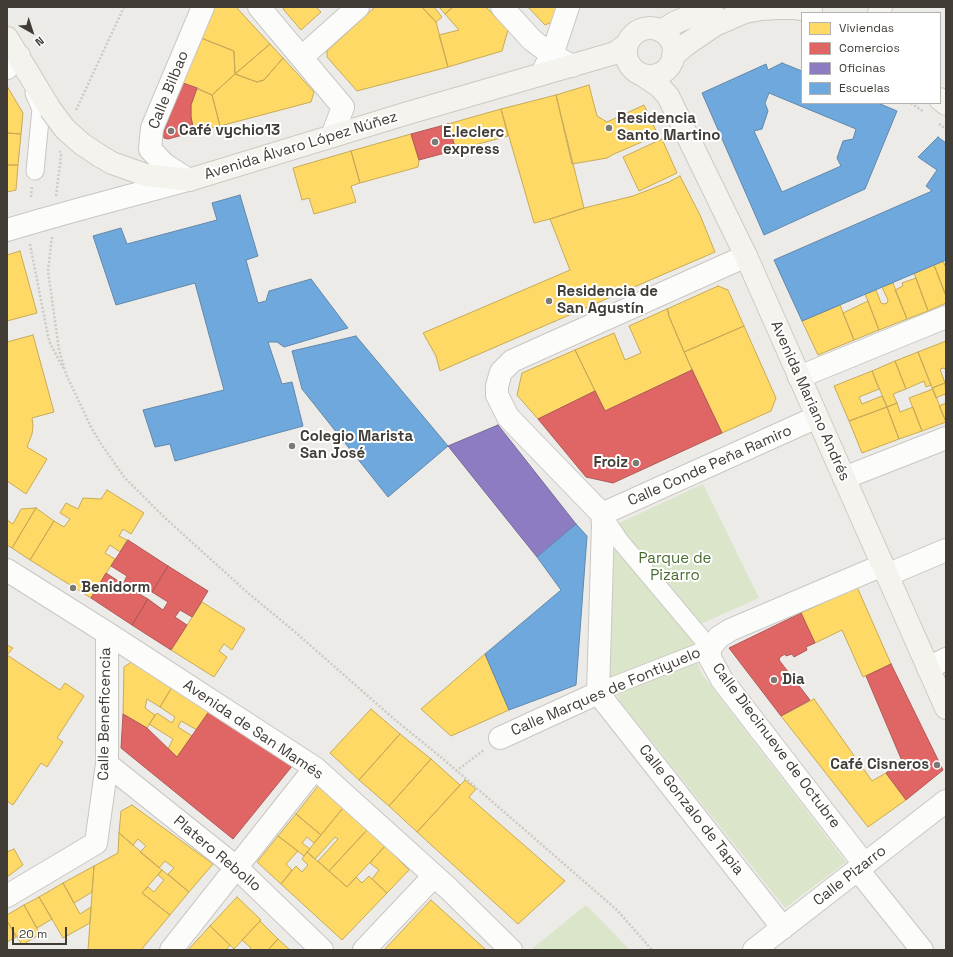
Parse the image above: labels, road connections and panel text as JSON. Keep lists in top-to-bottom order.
{
  "streets": {
    "main road": ["Avenida Álvaro López Núñez", "Avenida Mariano Andrés"],
    "street": [
      "Calle Bilbao",
      "Calle Conde Peña Ramiro",
      "Calle Marques de Fontiyuelo",
      "Calle Beneficencia",
      "Avenida de San Mamés",
      "Calle Diecinueve de Octubre",
      "Calle Gonzalo de Tapia",
      "Platero Rebollo",
      "Calle Pizarro"
    ]
  },
  "crossings": [
    ["Calle Bilbao", "Avenida Álvaro López Núñez"],
    ["Avenida Álvaro López Núñez", "Avenida Mariano Andrés"],
    ["Avenida Mariano Andrés", "Calle Conde Peña Ramiro"],
    ["Avenida Mariano Andrés", "Calle Marques de Fontiyuelo"],
    ["Avenida Mariano Andrés", "Calle Diecinueve de Octubre"],
    ["Calle Conde Peña Ramiro", "Calle Diecinueve de Octubre"],
    ["Calle Marques de Fontiyuelo", "Calle Diecinueve de Octubre"],
    ["Calle Marques de Fontiyuelo", "Calle Gonzalo de Tapia"],
    ["Calle Beneficencia", "Avenida de San Mamés"],
    ["Calle Beneficencia", "Platero Rebollo"],
    ["Calle Diecinueve de Octubre", "Calle Pizarro"],
    ["Calle Gonzalo de Tapia", "Calle Pizarro"]
  ],
  "parks": ["Parque de Pizarro"],
  "places": [
    "Residencia Santo Martino",
    "Café vychio13",
    "E.leclerc express",
    "Residencia de San Agustín",
    "Colegio Marista San José",
    "Froiz",
    "Benidorm",
    "Dia",
    "Café Cisneros"
  ],
  "legend": [
    "Viviendas",
    "Comercios",
    "Oficinas",
    "Escuelas"
  ],
  "scale_bar": "20 m",
  "north": "bottom right"
}
